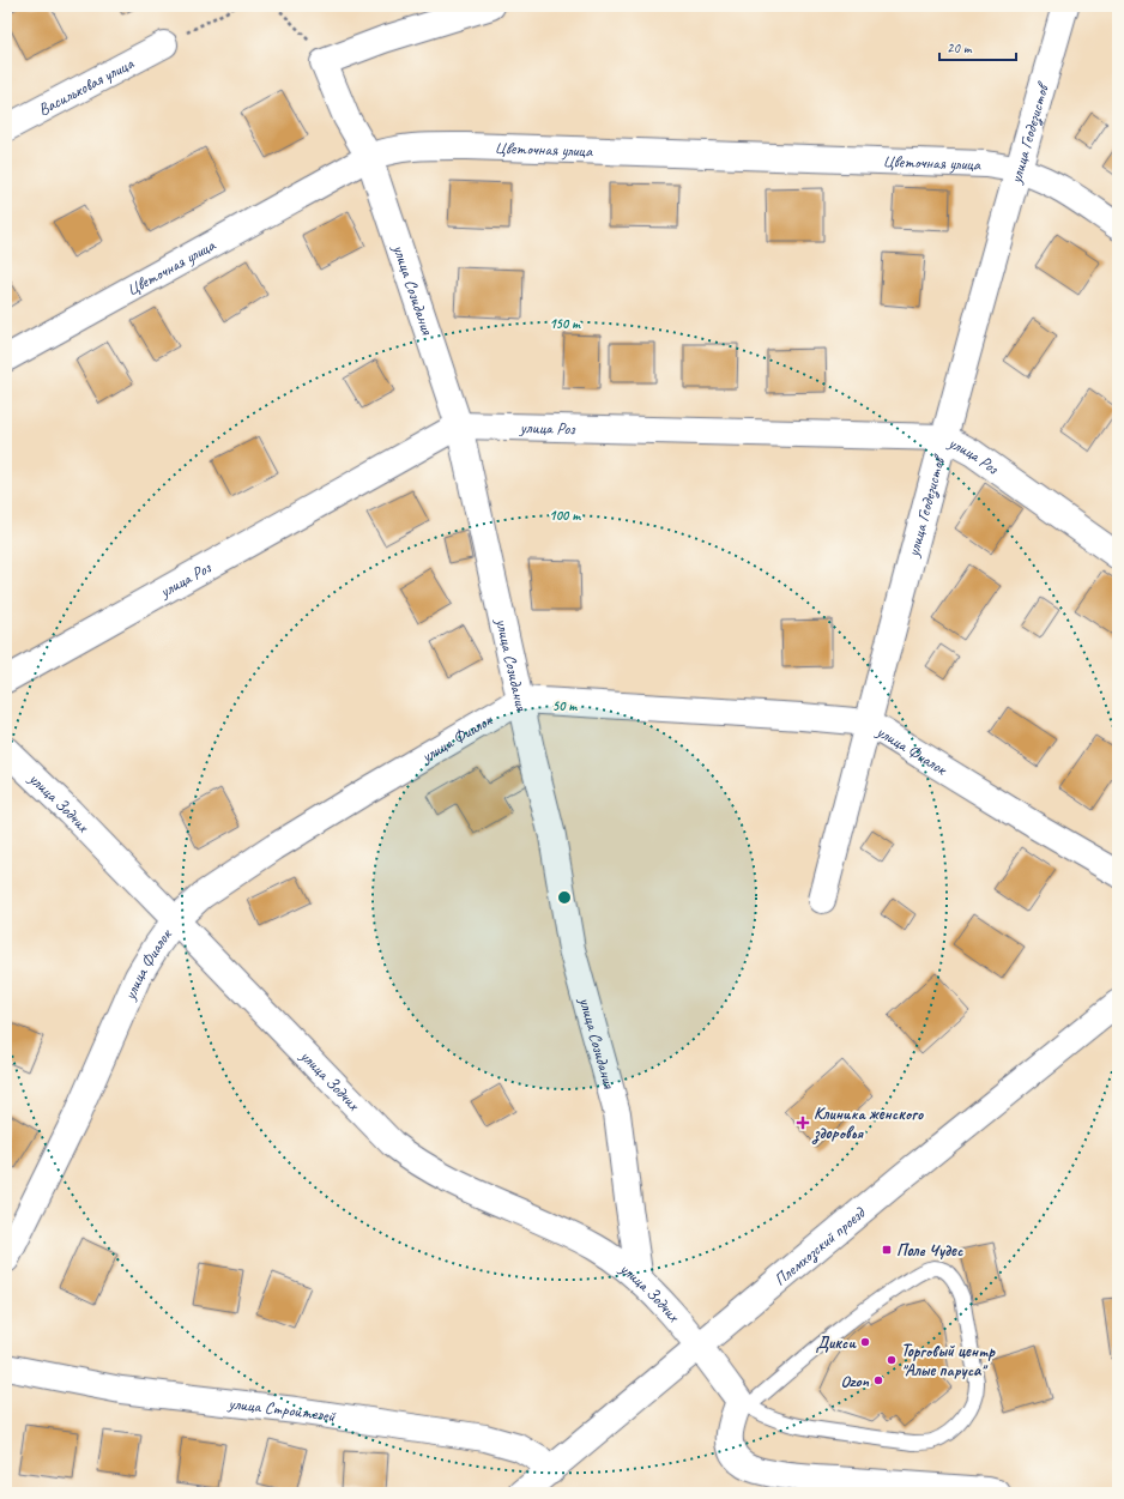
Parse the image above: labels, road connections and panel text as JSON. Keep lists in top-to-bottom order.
{
  "streets": {
    "street": [
      "Васильковая улица",
      "улица Геодезистов",
      "Цветочная улица",
      "улица Созидания",
      "улица Роз",
      "улица Фиалок",
      "улица Зодчих",
      "Племхозский проезд",
      "улица Строителей"
    ]
  },
  "crossings": [
    ["улица Геодезистов", "Цветочная улица"],
    ["улица Геодезистов", "улица Роз"],
    ["улица Геодезистов", "улица Фиалок"],
    ["Цветочная улица", "улица Созидания"],
    ["улица Созидания", "улица Роз"],
    ["улица Созидания", "улица Фиалок"],
    ["улица Созидания", "улица Зодчих"],
    ["улица Фиалок", "улица Зодчих"],
    ["улица Зодчих", "Племхозский проезд"],
    ["Племхозский проезд", "улица Строителей"]
  ],
  "places": {
    "health": ["Клиника женского здоровья"],
    "transit": ["Поле Чудес"],
    "other": ["Дикси", "Торговый центр \"Алые паруса\"", "Ozon"]
  },
  "scale_bar": "20 m",
  "rings": ["150 m", "100 m", "50 m"]
}
